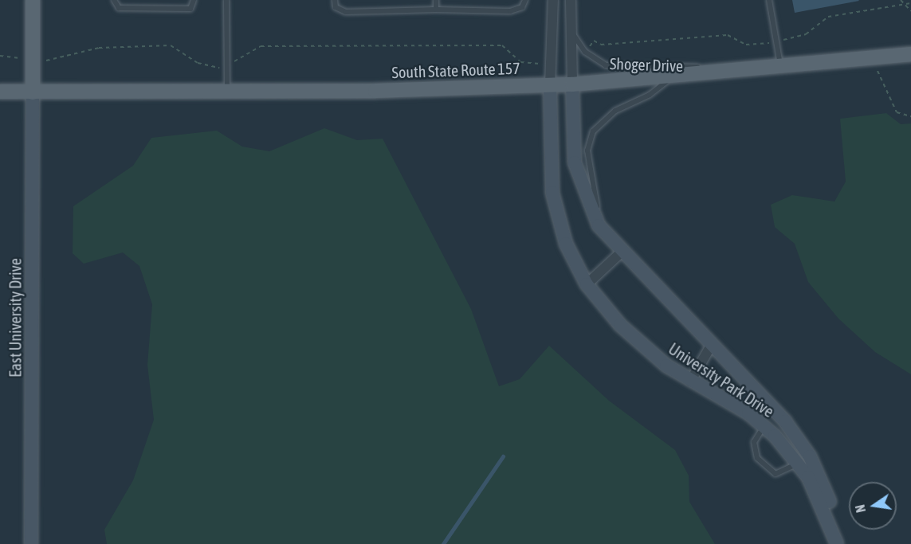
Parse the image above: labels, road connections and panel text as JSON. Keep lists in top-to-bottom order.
{
  "streets": {
    "main road": ["South State Route 157"],
    "street": ["East University Drive", "University Park Drive"],
    "lane": ["Shoger Drive"]
  },
  "crossings": [
    ["Shoger Drive", "South State Route 157"],
    ["South State Route 157", "East University Drive"],
    ["South State Route 157", "University Park Drive"]
  ],
  "north": "left"
}
